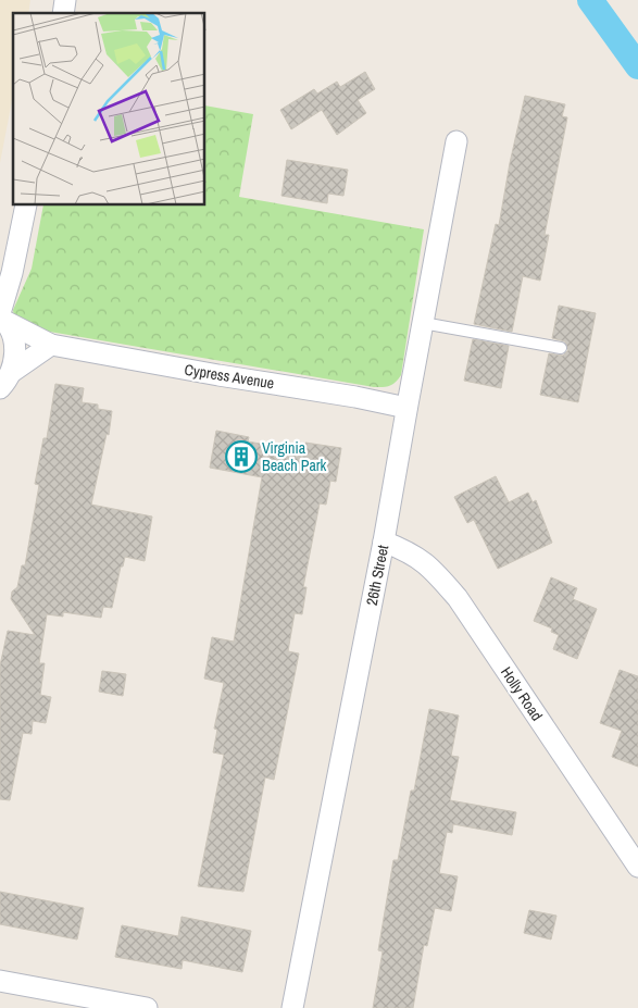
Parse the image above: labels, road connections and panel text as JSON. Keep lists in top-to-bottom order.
{
  "streets": {
    "street": ["Cypress Avenue", "26th Street", "Holly Road"]
  },
  "crossings": [
    ["Cypress Avenue", "26th Street"],
    ["26th Street", "Holly Road"]
  ],
  "places": {
    "building": ["Virginia Beach Park"]
  }
}
